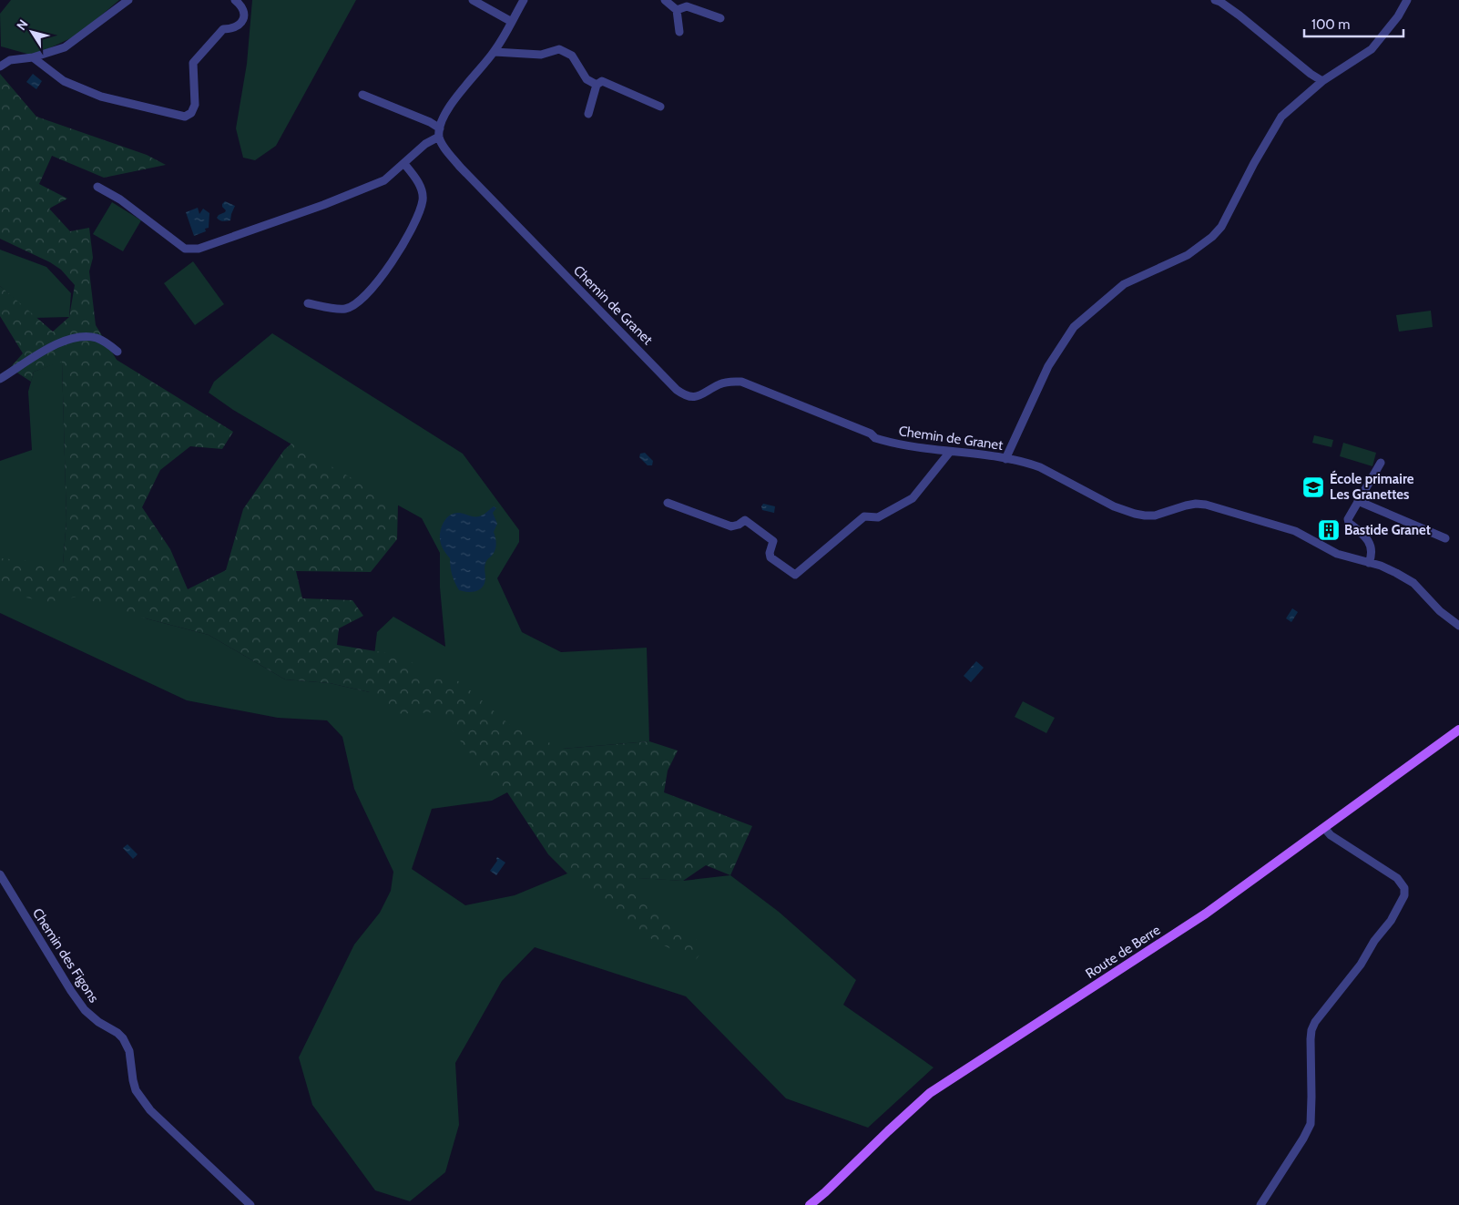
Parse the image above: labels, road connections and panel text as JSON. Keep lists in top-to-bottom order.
{
  "streets": {
    "main road": ["Route de Berre"],
    "street": ["Chemin de Granet", "Chemin des Figons"]
  },
  "places": {
    "school or university": ["École primaire Les Granettes"],
    "building": ["Bastide Granet"]
  },
  "scale_bar": "100 m",
  "north": "top left"
}
